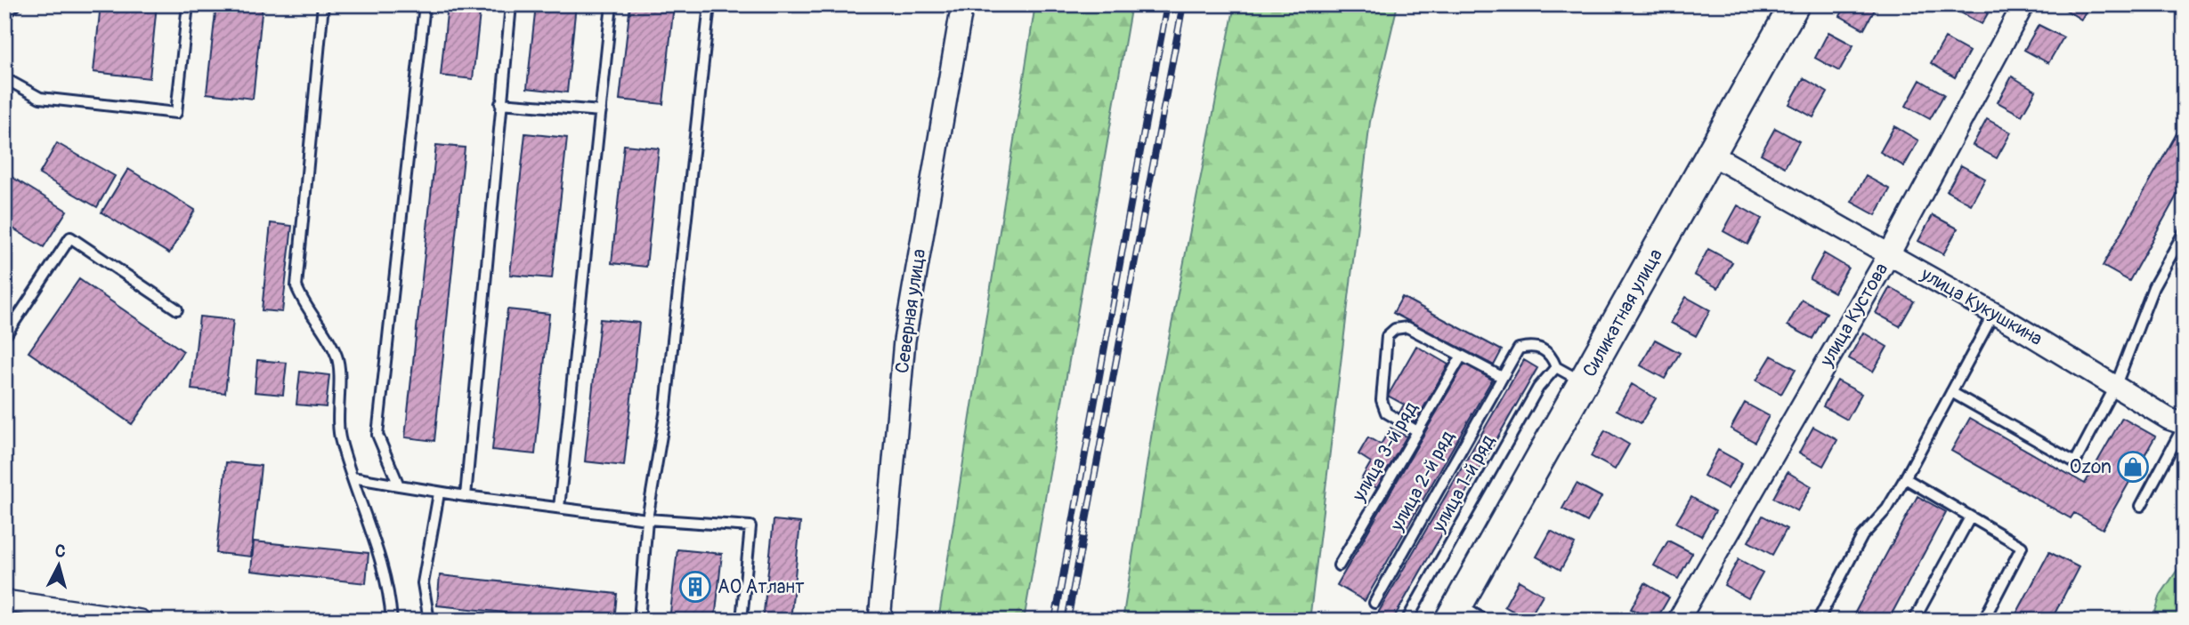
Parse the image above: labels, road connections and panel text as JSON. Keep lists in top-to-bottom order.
{
  "streets": {
    "street": [
      "улица Кукушкина",
      "Северная улица",
      "Силикатная улица",
      "улица Кустова"
    ],
    "lane": ["улица 3-й ряд", "улица 2-й ряд", "улица 1-й ряд"]
  },
  "crossings": [
    ["улица Кукушкина", "Силикатная улица"],
    ["улица Кукушкина", "улица Кустова"],
    ["Силикатная улица", "улица 2-й ряд"],
    ["улица 2-й ряд", "улица 1-й ряд"]
  ],
  "places": {
    "shop": ["Ozon"],
    "building": ["АО Атлант"]
  },
  "north": "top"
}
